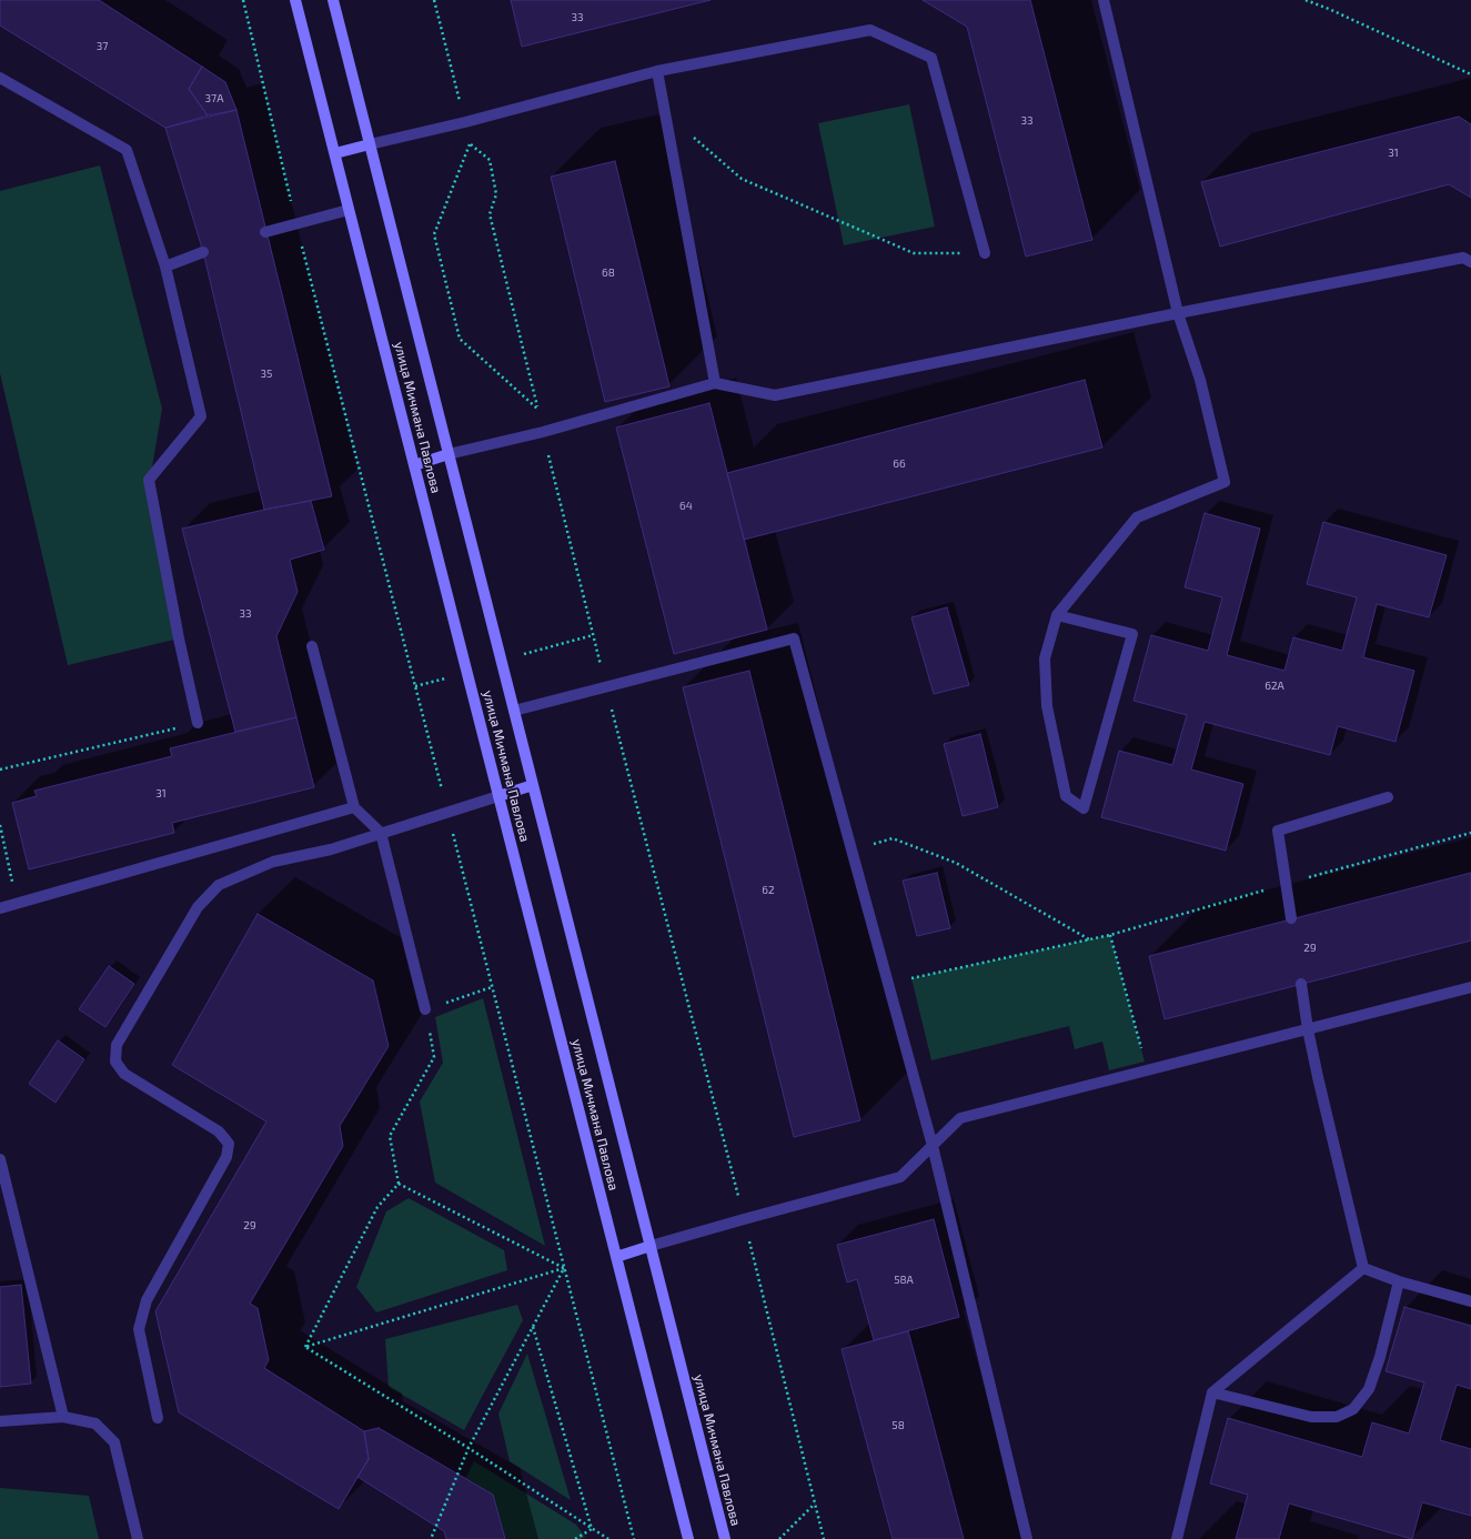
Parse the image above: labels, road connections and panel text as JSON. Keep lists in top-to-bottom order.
{
  "streets": {
    "main road": ["улица Мичмана Павлова"]
  },
  "house_numbers": [
    "33",
    "37",
    "37А",
    "33",
    "31",
    "68",
    "35",
    "66",
    "64",
    "33",
    "62А",
    "31",
    "62",
    "29",
    "29",
    "58А",
    "58"
  ]
}
